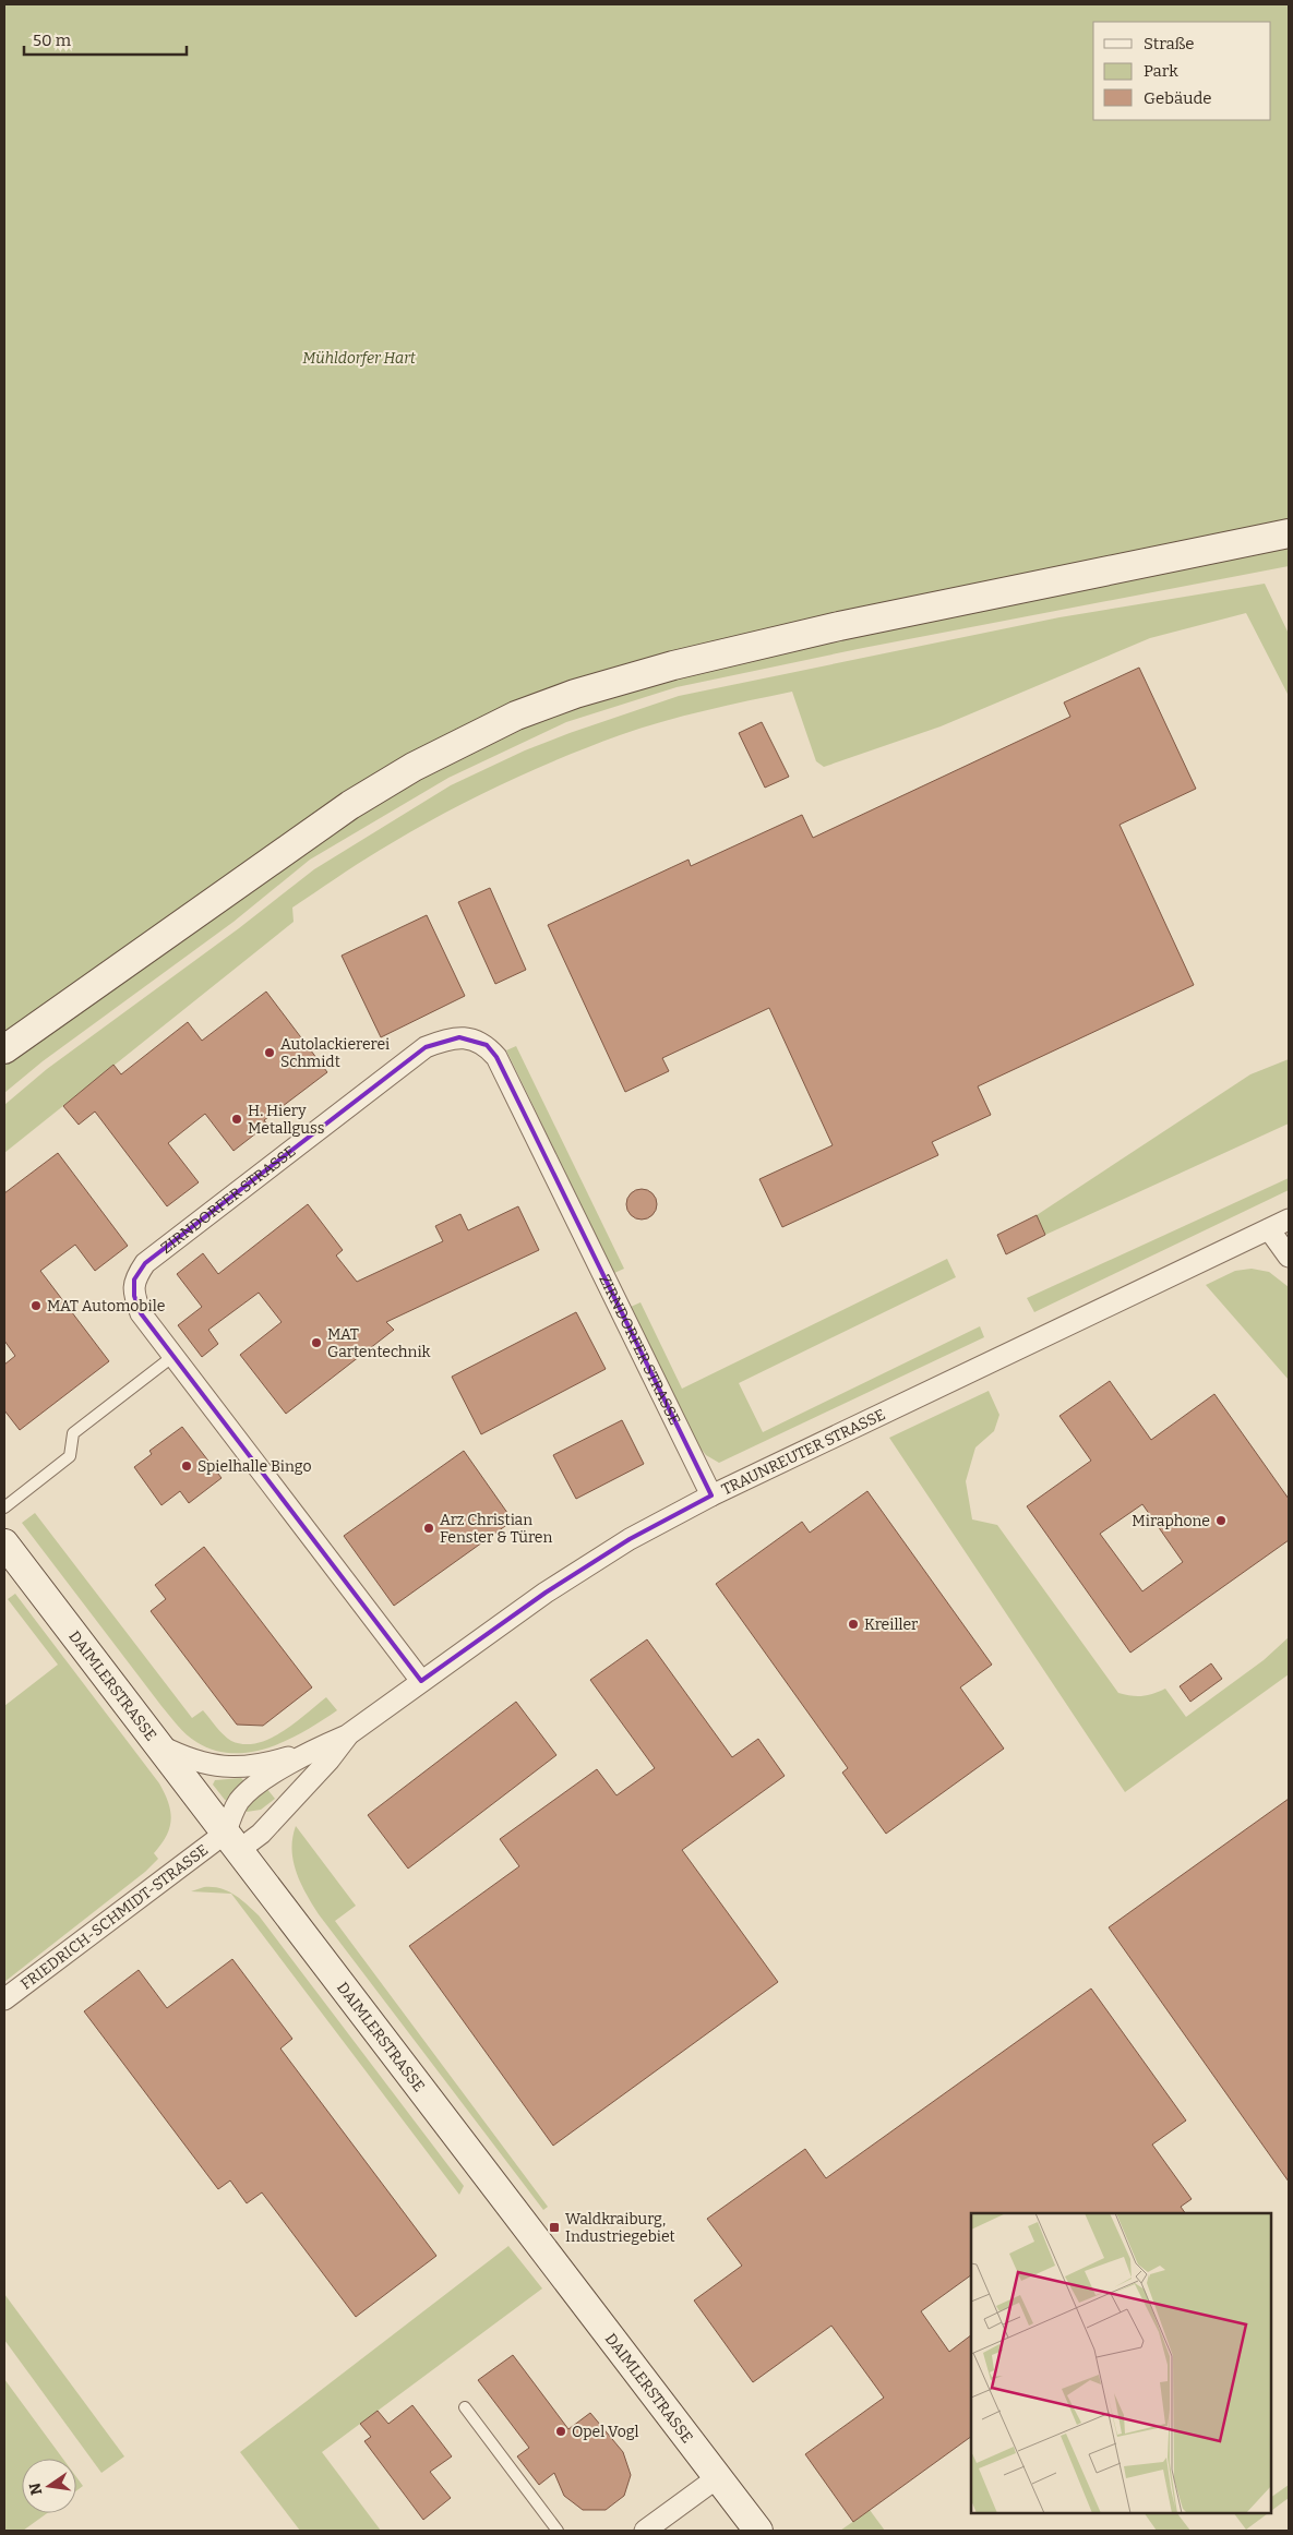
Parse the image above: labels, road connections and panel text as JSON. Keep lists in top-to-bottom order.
{
  "streets": {
    "main road": ["DAIMLERSTRASSE"],
    "street": ["ZIRNDORFER STRASSE", "TRAUNREUTER STRASSE", "FRIEDRICH-SCHMIDT-STRASSE"]
  },
  "crossings": [
    ["ZIRNDORFER STRASSE", "TRAUNREUTER STRASSE"],
    ["TRAUNREUTER STRASSE", "DAIMLERSTRASSE"],
    ["TRAUNREUTER STRASSE", "FRIEDRICH-SCHMIDT-STRASSE"],
    ["DAIMLERSTRASSE", "FRIEDRICH-SCHMIDT-STRASSE"]
  ],
  "parks": ["Mühldorfer Hart"],
  "places": {
    "other": [
      "Autolackiererei Schmidt",
      "H. Hiery Metallguss",
      "MAT Automobile",
      "MAT Gartentechnik",
      "Spielhalle Bingo",
      "Miraphone",
      "Arz Christian Fenster & Türen",
      "Kreiller",
      "Opel Vogl"
    ],
    "transit": ["Waldkraiburg, Industriegebiet"]
  },
  "legend": ["Straße", "Park", "Gebäude"],
  "scale_bar": "50 m",
  "north": "left"
}
